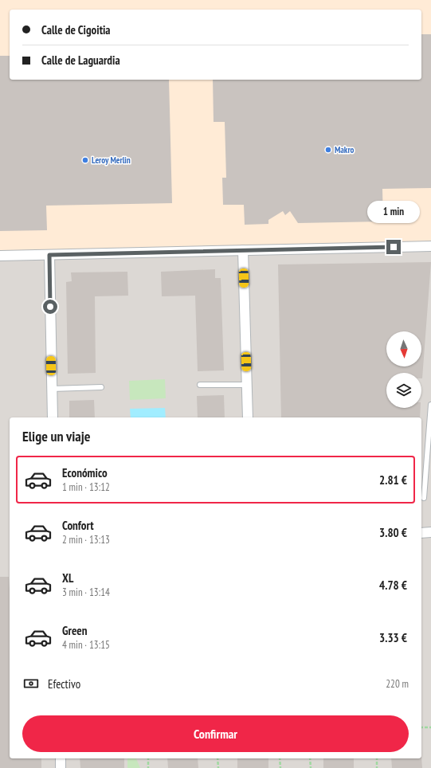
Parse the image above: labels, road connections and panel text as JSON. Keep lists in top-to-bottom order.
{
  "places": ["Makro", "Leroy Merlin"],
  "north": "bottom",
  "page": {
    "banner": ["Calle de Cigoitia", "Calle de Laguardia"],
    "bubble": "1 min",
    "heading": "Elige un viaje",
    "list": [
      {
        "name": "Económico",
        "note": "1 min · 13:12",
        "value": "2.81 €"
      },
      {
        "name": "Confort",
        "note": "2 min · 13:13",
        "value": "3.80 €"
      },
      {
        "name": "XL",
        "note": "3 min · 13:14",
        "value": "4.78 €"
      },
      {
        "name": "Green",
        "note": "4 min · 13:15",
        "value": "3.33 €"
      }
    ],
    "pay": ["Efectivo", "220 m"],
    "buttons": "Confirmar"
  }
}
